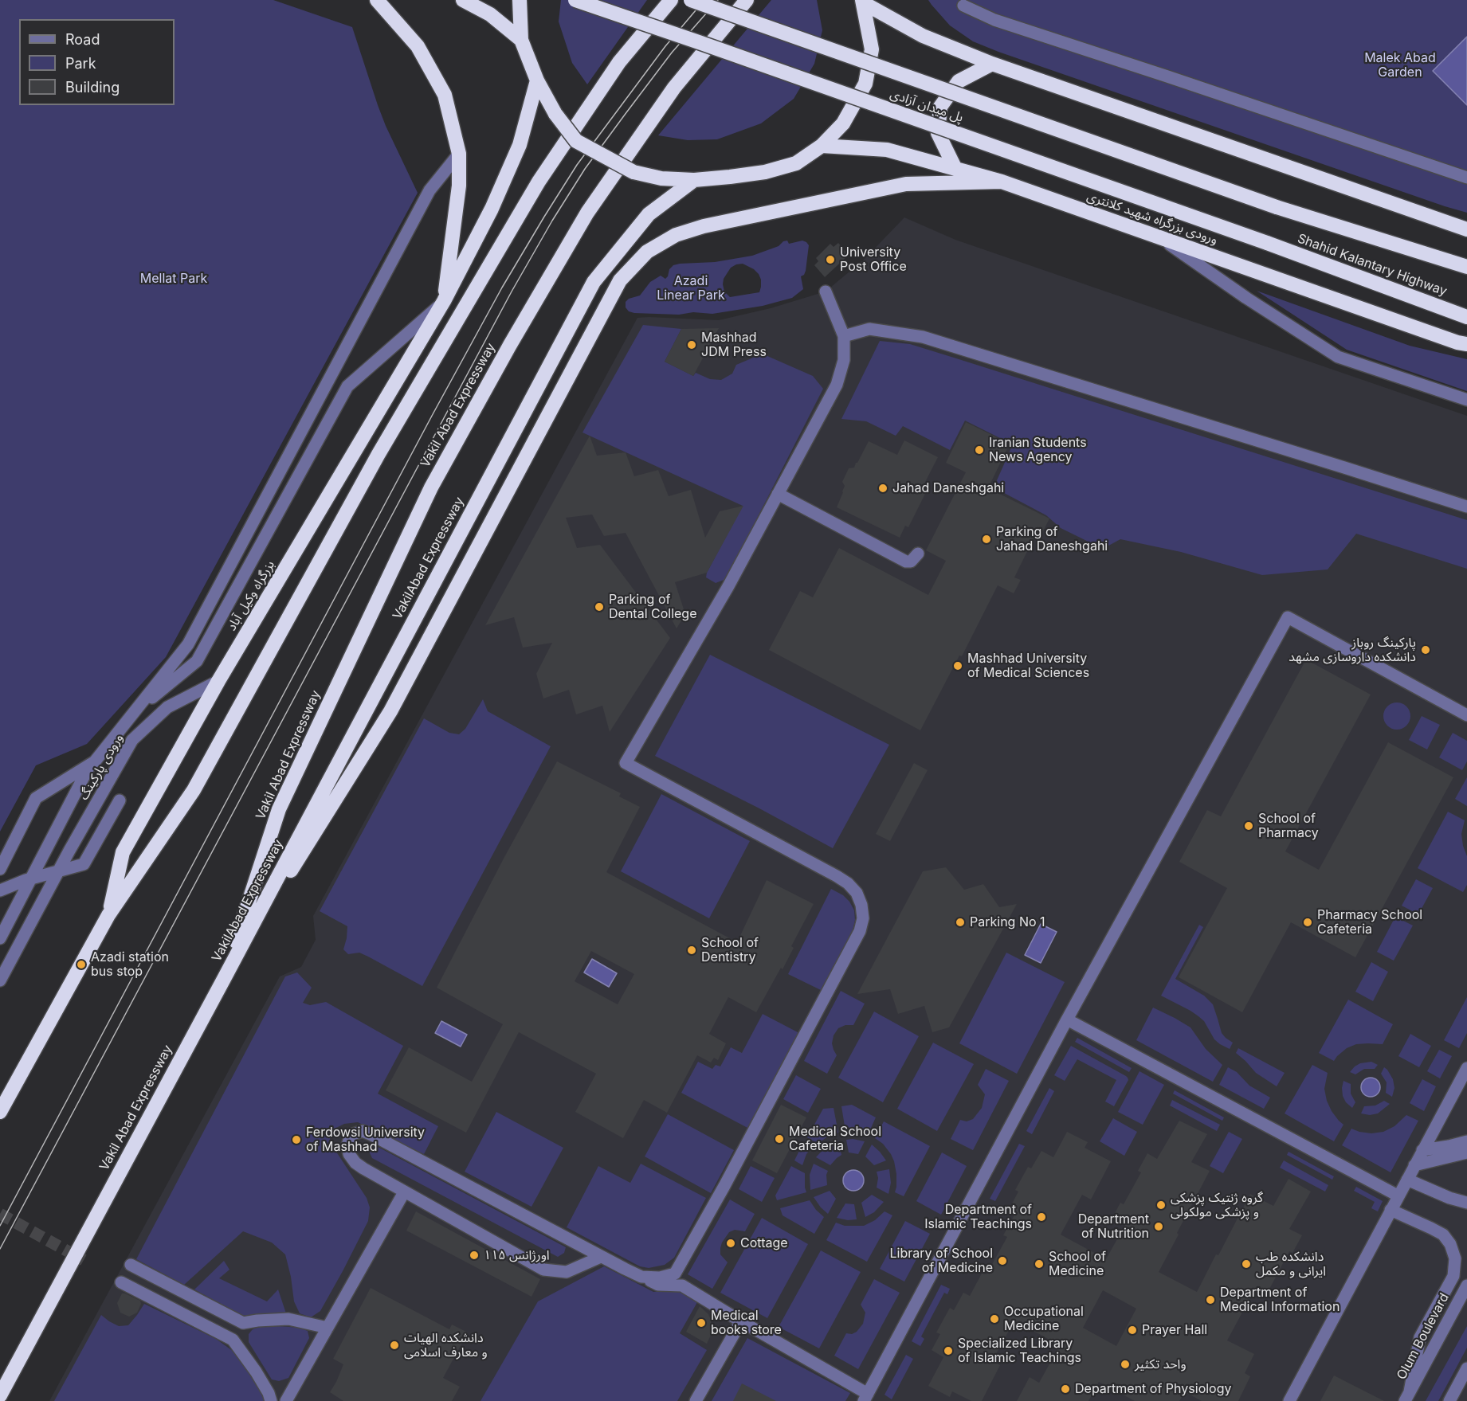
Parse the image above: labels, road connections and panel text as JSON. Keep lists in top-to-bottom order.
{
  "streets": {
    "highway": [
      "پل میدان آزادی",
      "ورودی بزرگراه شهید کلانتری",
      "Shahid Kalantary Highway",
      "Vakil Abad Expressway",
      "VakilAbad Expressway",
      "بزرگراه وکیل آباد"
    ],
    "street": ["ورودی پارکینگ", "Olum Boulevard"]
  },
  "crossings": [
    ["پل میدان آزادی", "Shahid Kalantary Highway"],
    ["Vakil Abad Expressway", "VakilAbad Expressway"],
    ["بزرگراه وکیل آباد", "ورودی پارکینگ"]
  ],
  "parks": ["Malek Abad Garden", "Mellat Park", "Azadi Linear Park"],
  "places": [
    "University Post Office",
    "Mashhad JDM Press",
    "Iranian Students News Agency",
    "Jahad Daneshgahi",
    "Parking of Jahad Daneshgahi",
    "Parking of Dental College",
    "پارکینگ روباز دانشکده داروسازی مشهد",
    "Mashhad University of Medical Sciences",
    "School of Pharmacy",
    "Parking No 1",
    "Pharmacy School Cafeteria",
    "School of Dentistry",
    "Azadi station bus stop",
    "Medical School Cafeteria",
    "Ferdowsi University of Mashhad",
    "گروه ژنتیک پزشکی و پزشکی مولکولی",
    "Department of Islamic Teachings",
    "Department of Nutrition",
    "Cottage",
    "اورژانس ۱۱۵",
    "Library of School of Medicine",
    "School of Medicine",
    "دانشکده طب ایرانی و مکمل",
    "Department of Medical Information",
    "Occupational Medicine",
    "Medical books store",
    "Prayer Hall",
    "دانشکده الهیات و معارف اسلامی",
    "Specialized Library of Islamic Teachings",
    "واحد تکثیر",
    "Department of Physiology"
  ],
  "legend": ["Road", "Park", "Building"]
}
